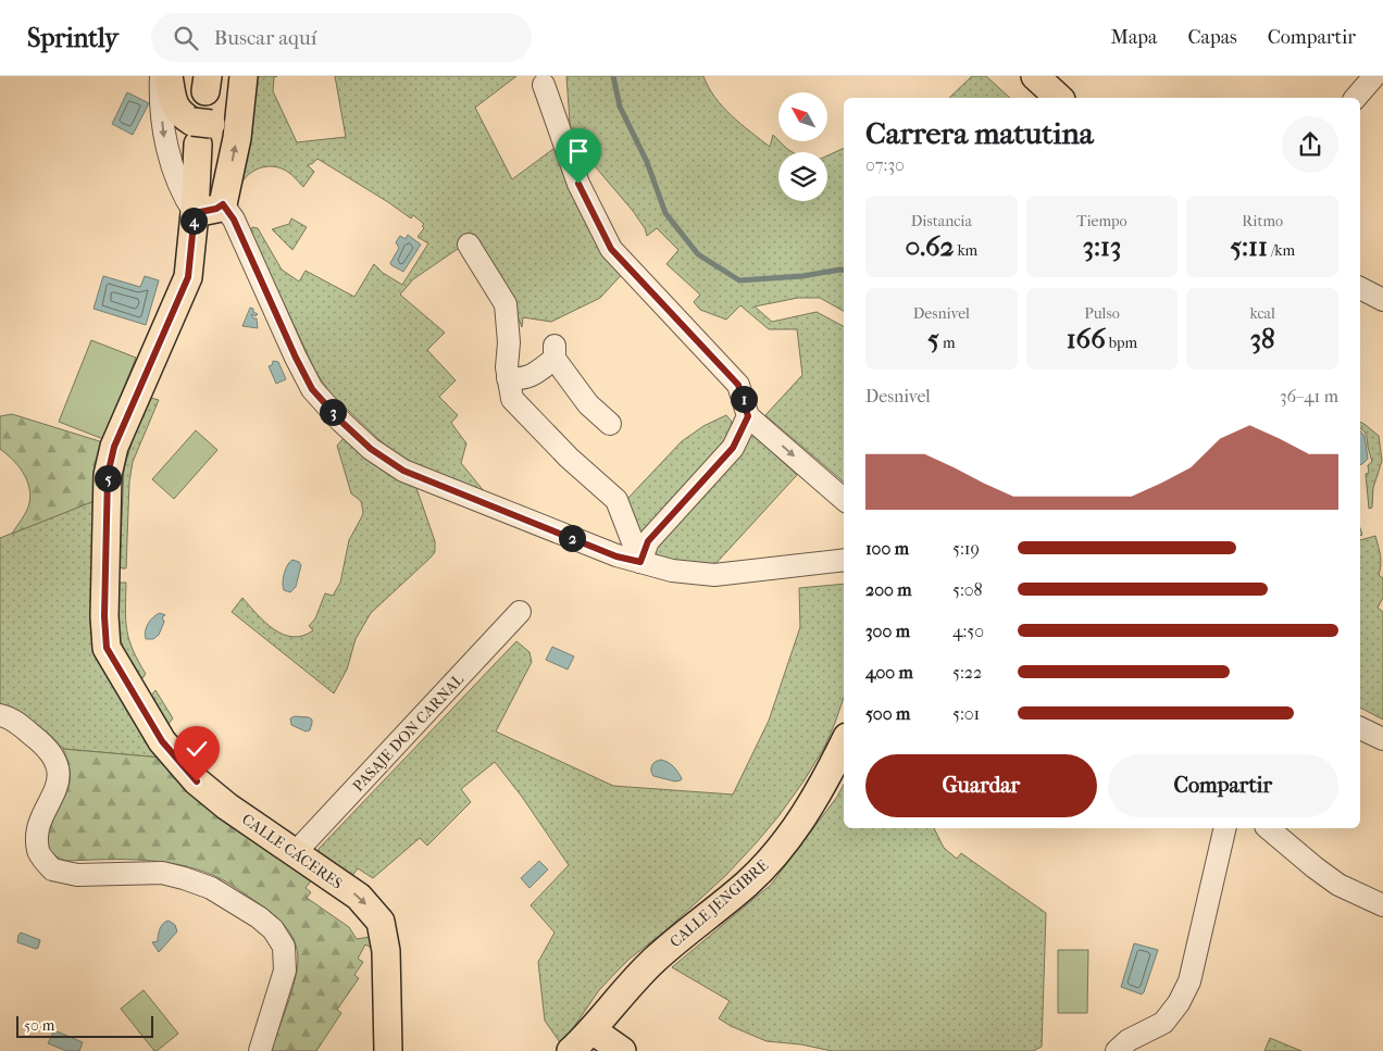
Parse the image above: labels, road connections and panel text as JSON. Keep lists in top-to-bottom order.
{
  "streets": {
    "main road": ["CALLE CÁCERES", "CALLE JENGIBRE"],
    "street": ["PASAJE DON CARNAL"]
  },
  "crossings": [
    ["PASAJE DON CARNAL", "CALLE CÁCERES"]
  ],
  "scale_bar": "50 m",
  "north": "top left",
  "page": {
    "header": "Sprintly",
    "search": "Buscar aquí",
    "nav": ["Mapa", "Capas", "Compartir"],
    "heading": ["Carrera matutina", "07:30"],
    "stats": [
      ["Distancia", "0.62 km"],
      ["Tiempo", "3:13"],
      ["Ritmo", "5:11 /km"],
      ["Desnivel", "5 m"],
      ["Pulso", "166 bpm"],
      ["kcal", "38"]
    ],
    "pins": [
      "4",
      "1",
      "3",
      "5",
      "2"
    ],
    "chart": ["Desnivel", "36–41 m"],
    "list": [
      {
        "name": "100 m",
        "note": "5:19"
      },
      {
        "name": "200 m",
        "note": "5:08"
      },
      {
        "name": "300 m",
        "note": "4:50"
      },
      {
        "name": "400 m",
        "note": "5:22"
      },
      {
        "name": "500 m",
        "note": "5:01"
      }
    ],
    "buttons": ["Guardar", "Compartir"],
    "scale": "50 m"
  }
}
